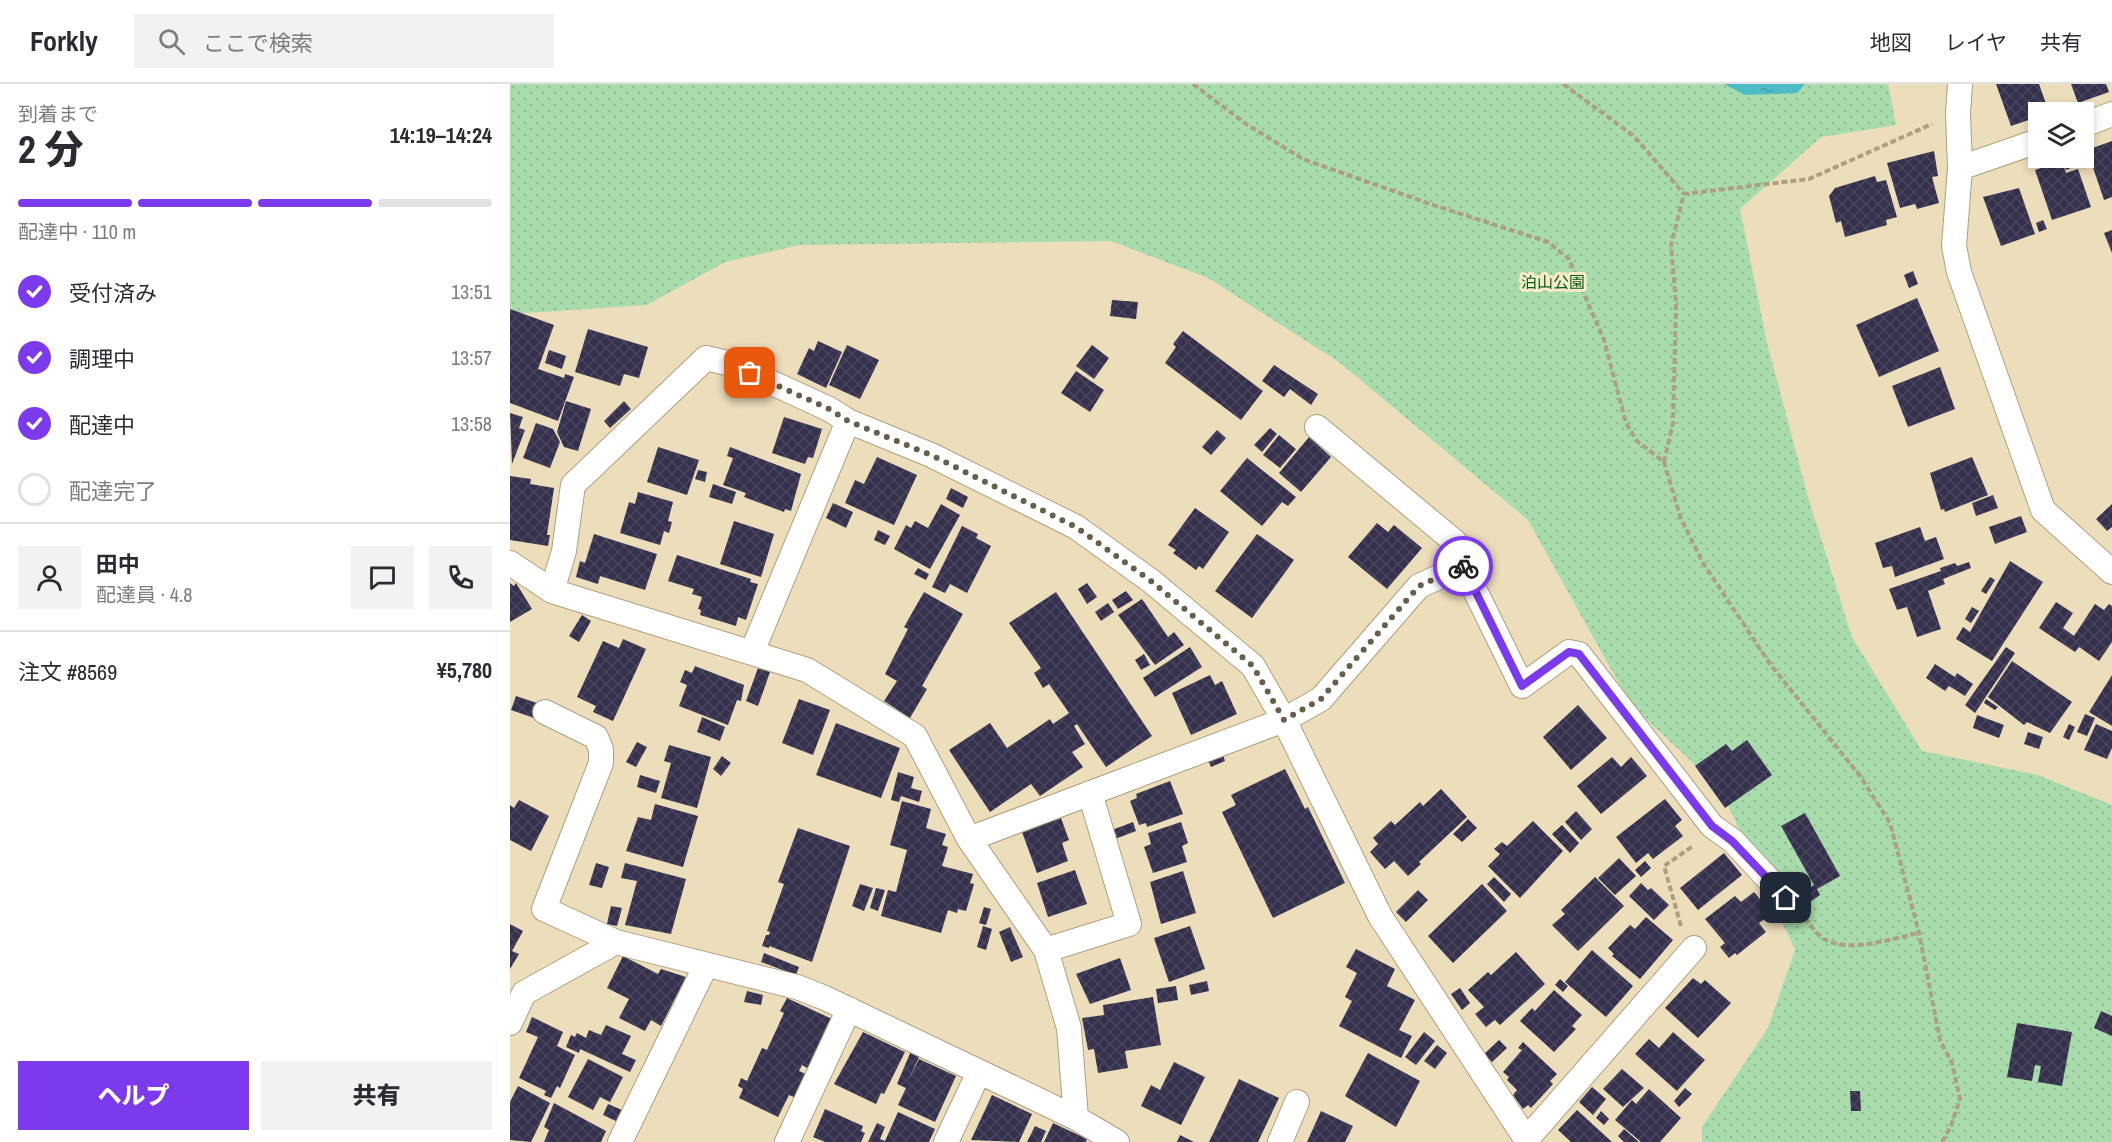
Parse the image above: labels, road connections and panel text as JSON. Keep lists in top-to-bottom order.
{
  "parks": ["泊山公園"],
  "page": {
    "header": "Forkly",
    "search": "ここで検索",
    "nav": ["地図", "レイヤ", "共有"],
    "heading": ["2 分", "到着まで", "14:19–14:24"],
    "panel": [
      "田中",
      "配達員 · 4.8",
      "注文 #8569",
      "¥5,780"
    ],
    "bar": "配達中 · 110 m",
    "list": [
      ["受付済み", "13:51"],
      ["調理中", "13:57"],
      ["配達中", "13:58"],
      "配達完了"
    ],
    "buttons": ["ヘルプ", "共有"]
  }
}
